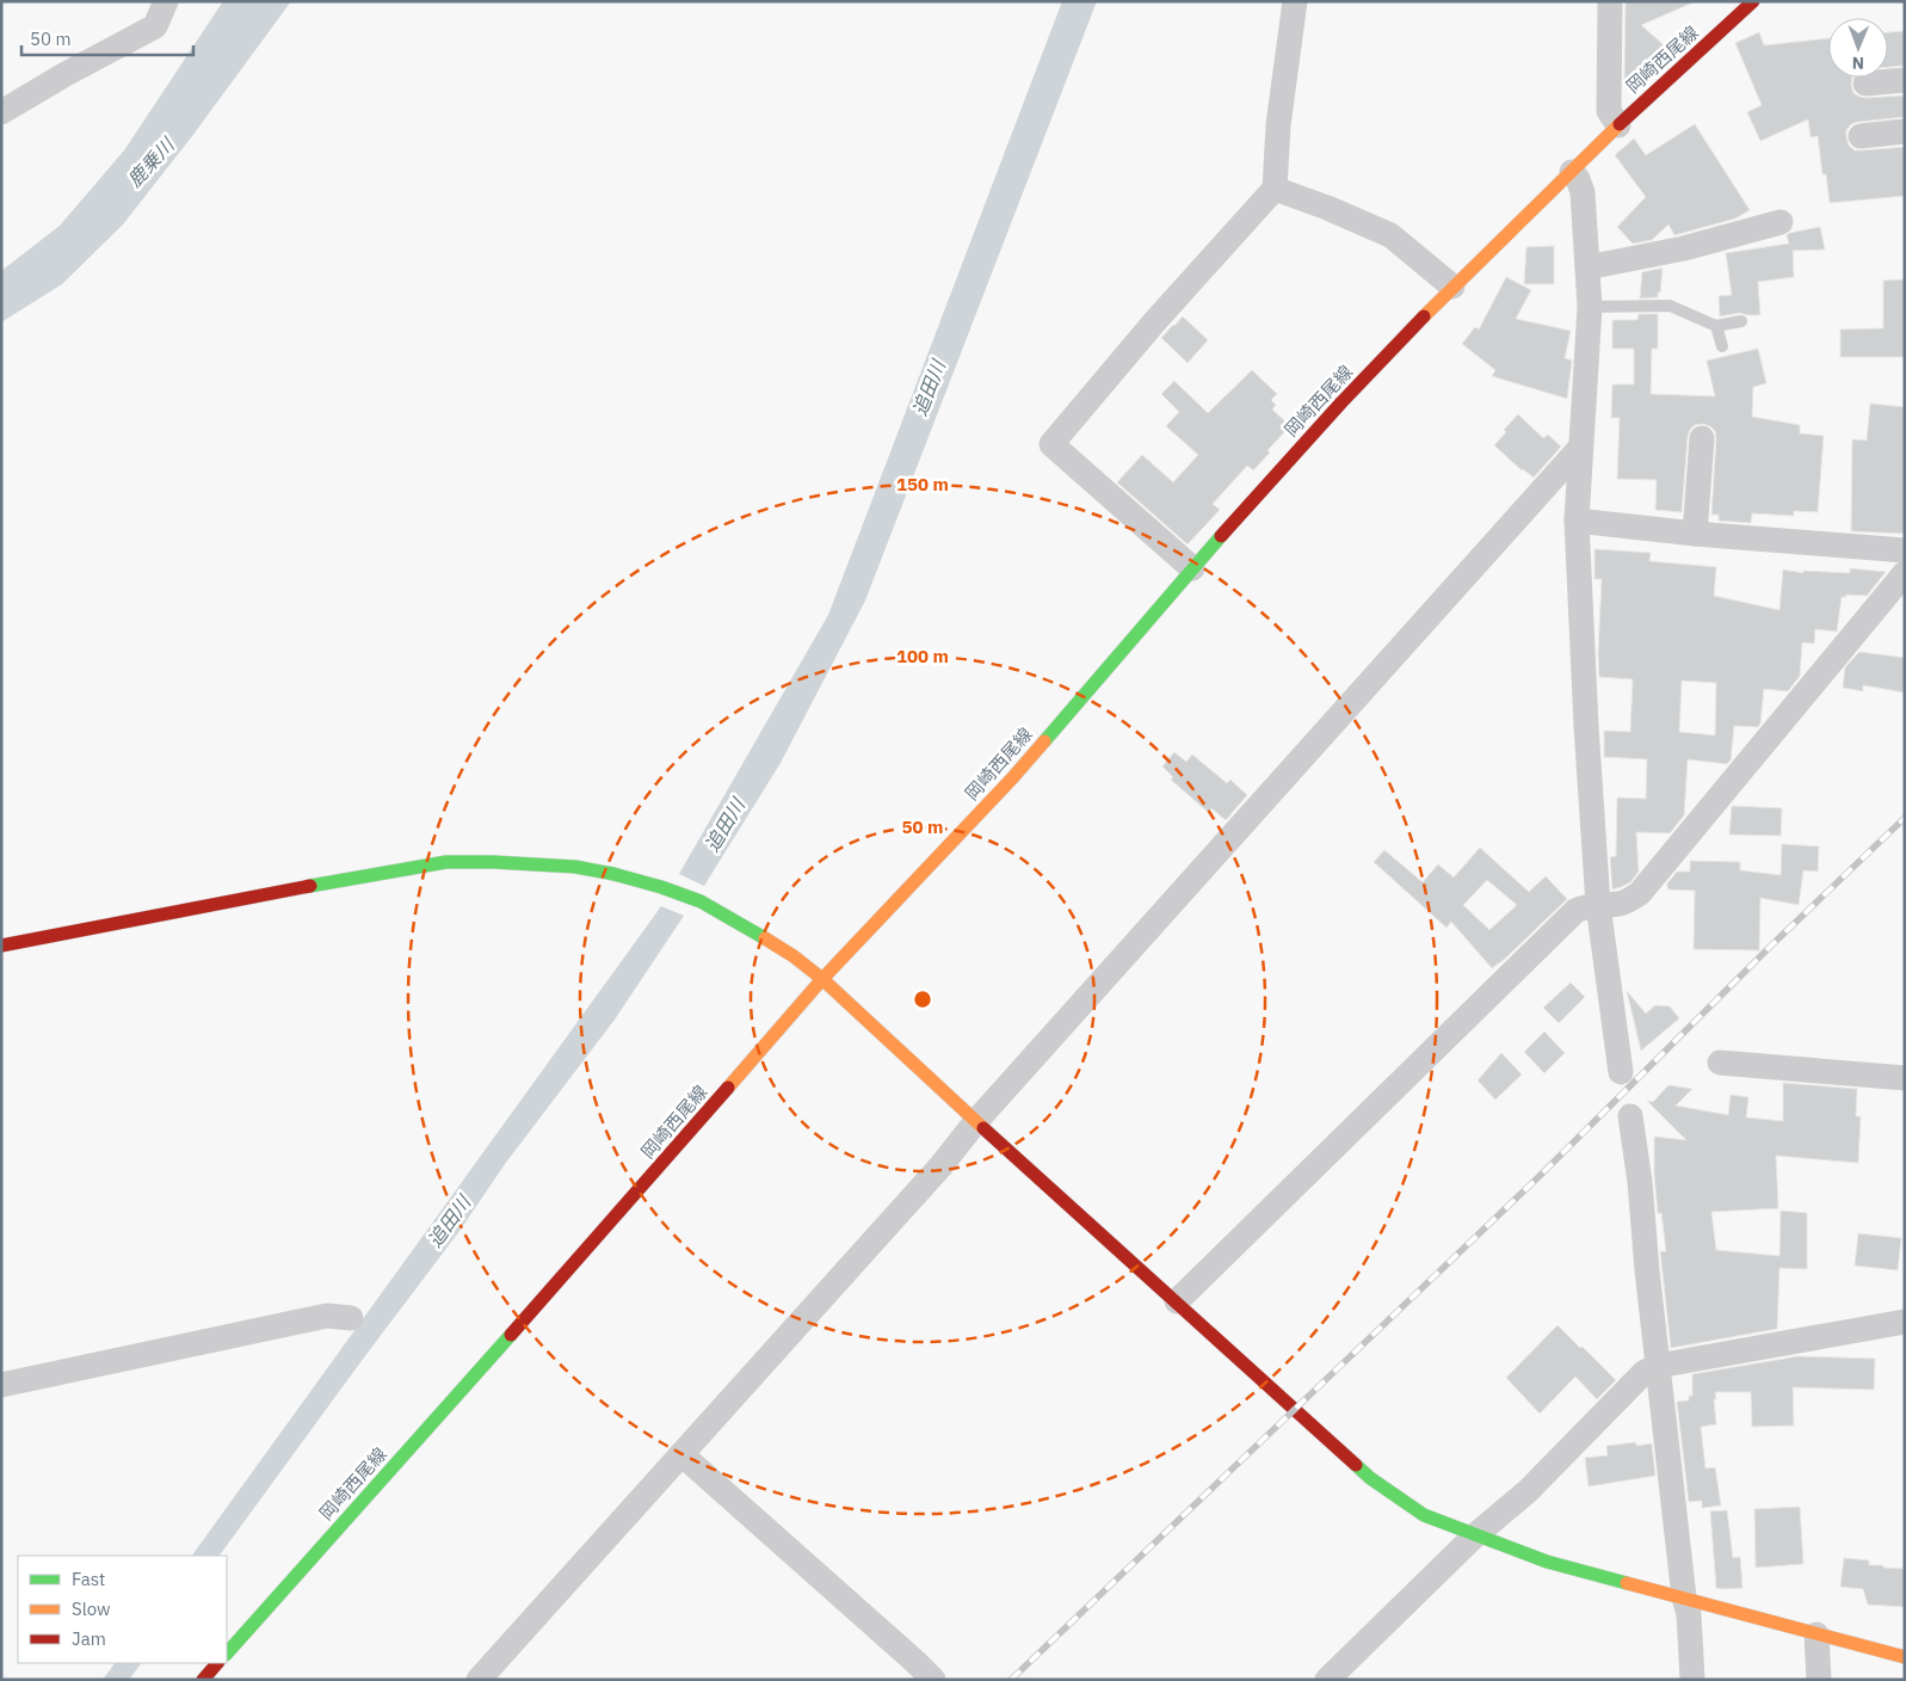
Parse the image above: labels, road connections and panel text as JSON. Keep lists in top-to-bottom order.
{
  "streets": {
    "main road": ["岡崎西尾線"]
  },
  "water": ["鹿乗川", "追田川"],
  "legend": ["Fast", "Slow", "Jam"],
  "scale_bar": "50 m",
  "north": "bottom",
  "rings": ["150 m", "100 m", "50 m"]
}
